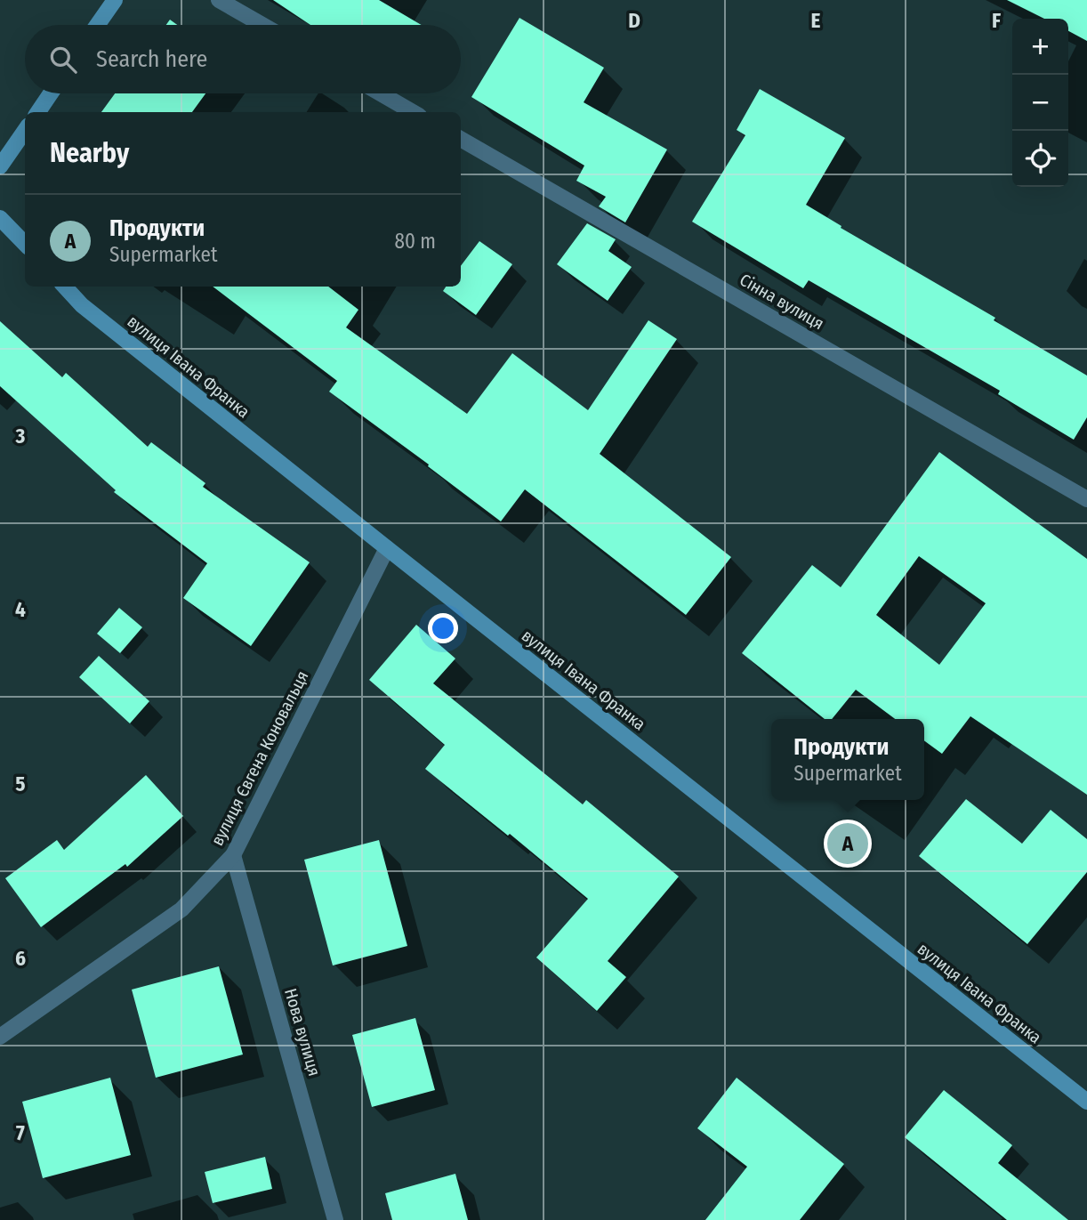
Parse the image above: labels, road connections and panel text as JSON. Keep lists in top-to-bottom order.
{
  "streets": {
    "main road": ["вулиця Івана Франка"],
    "street": ["Сінна вулиця", "вулиця Євгена Коновальця", "Нова вулиця"]
  },
  "crossings": [
    ["вулиця Івана Франка", "вулиця Євгена Коновальця"],
    ["вулиця Євгена Коновальця", "Нова вулиця"]
  ],
  "page": {
    "map_buttons": ["+", "−"],
    "search": "Search here",
    "heading": "Nearby",
    "list": [
      {
        "mark": "A",
        "name": "Продукти",
        "note": "Supermarket",
        "value": "80 m"
      }
    ],
    "popup": ["Продукти", "Supermarket"],
    "pins": "A"
  },
  "grid": {
    "columns": ["D", "E", "F"],
    "rows": [
      "3",
      "4",
      "5",
      "6",
      "7"
    ]
  }
}
